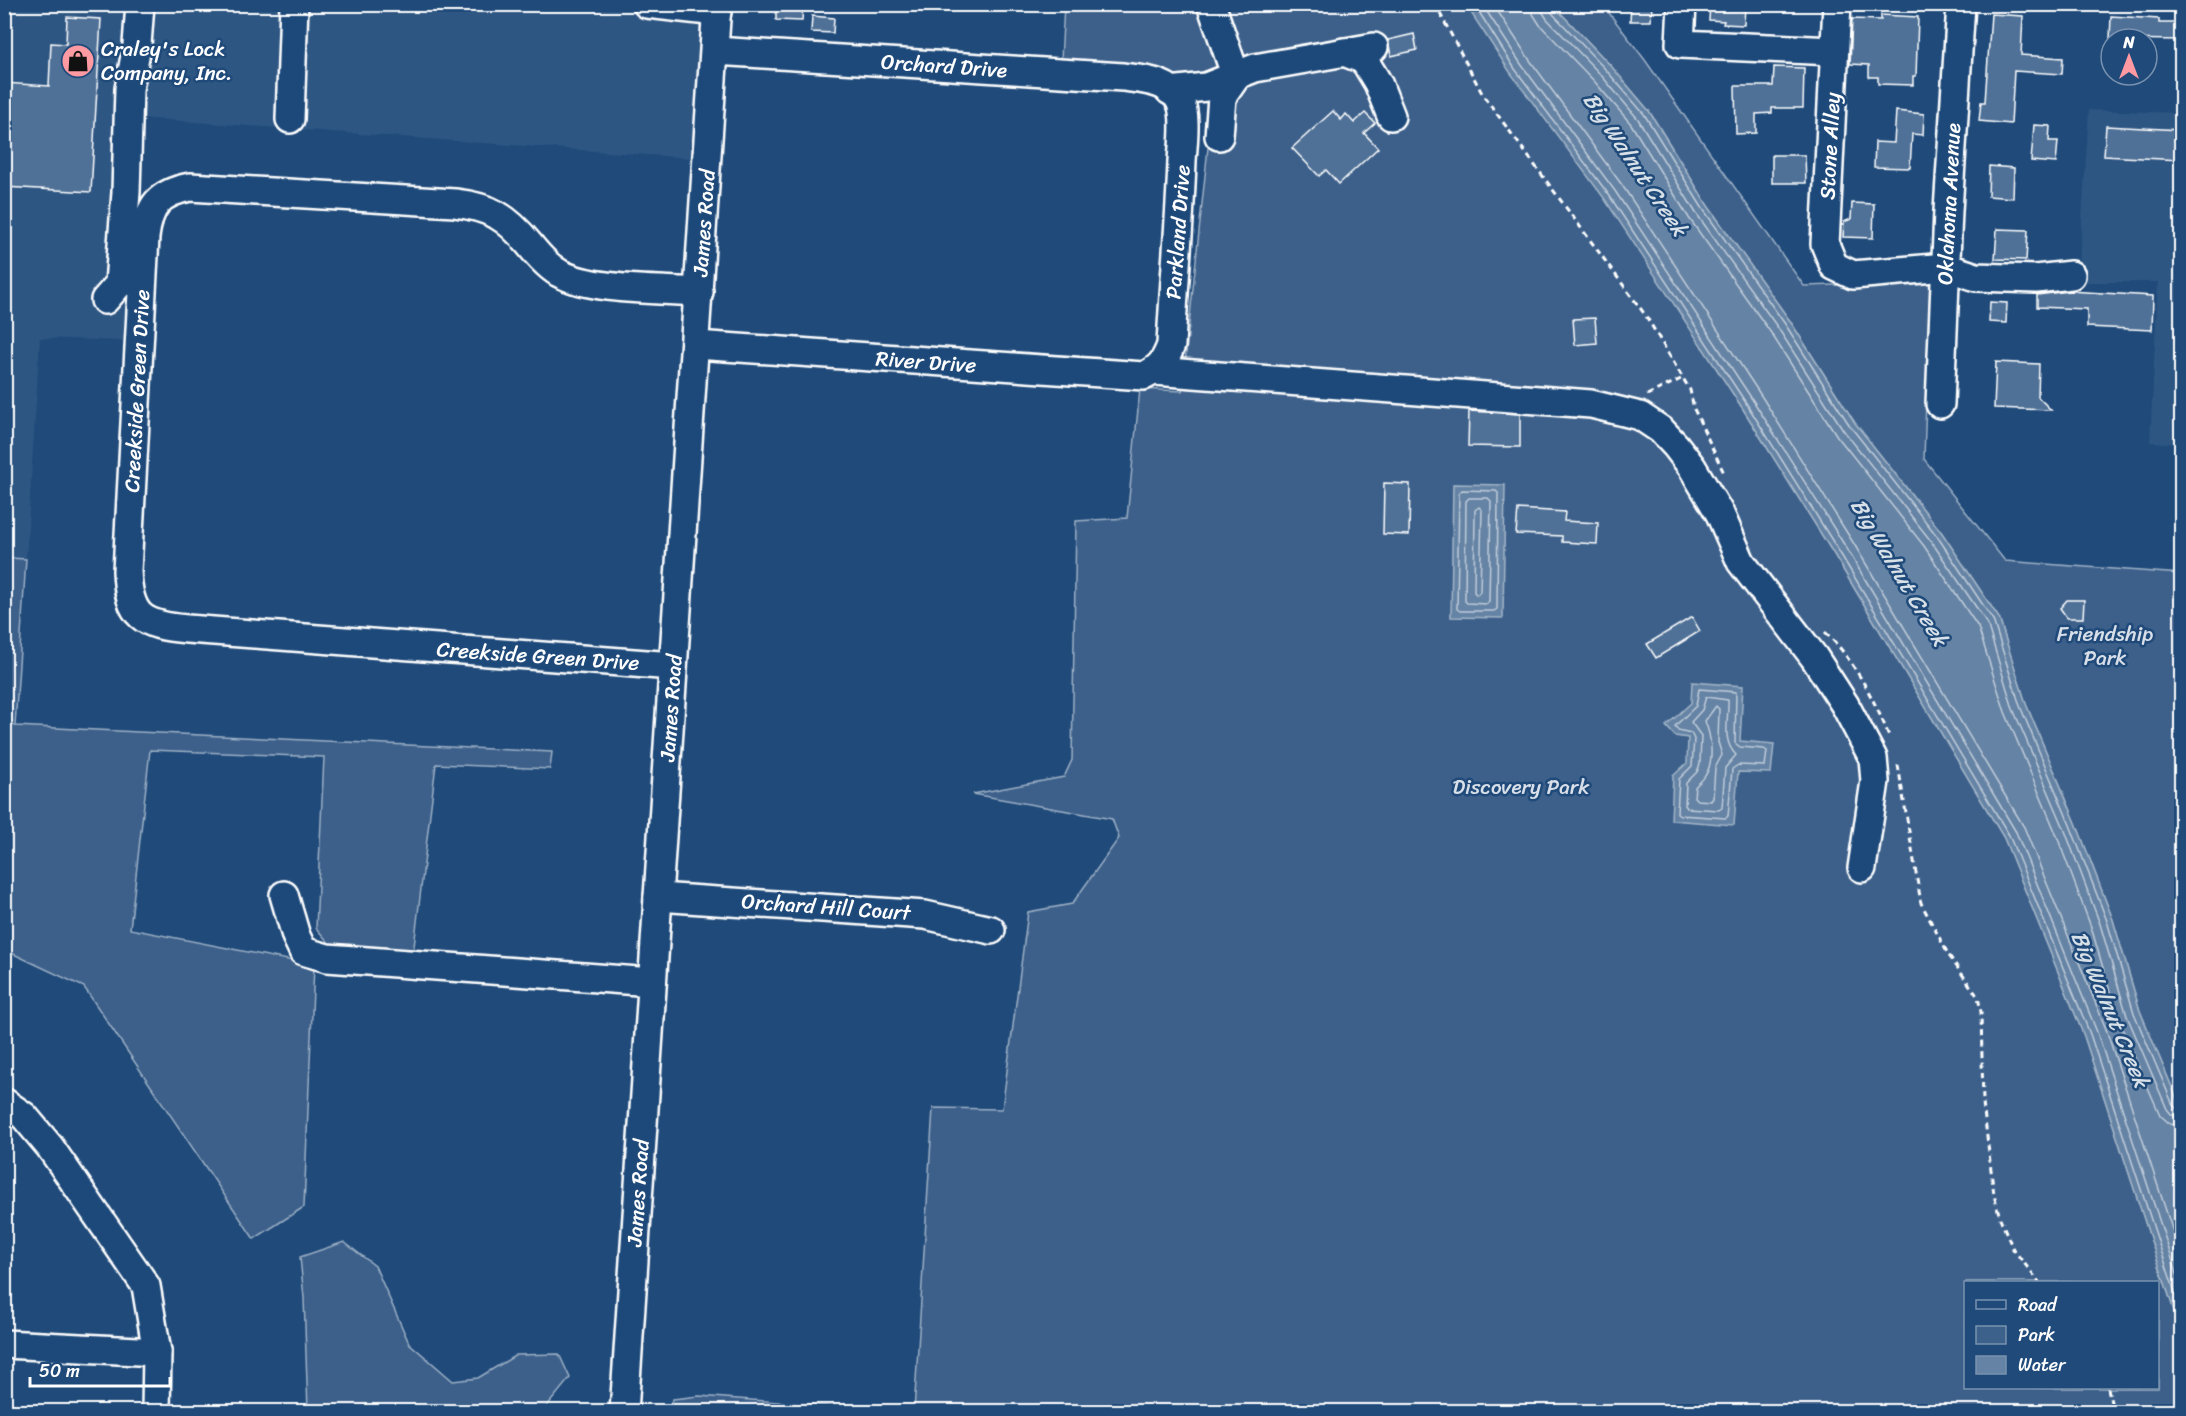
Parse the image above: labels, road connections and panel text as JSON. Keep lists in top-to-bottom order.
{
  "streets": {
    "street": [
      "Orchard Drive",
      "Stone Alley",
      "Oklahoma Avenue",
      "James Road",
      "Parkland Drive",
      "River Drive",
      "Creekside Green Drive",
      "Orchard Hill Court"
    ]
  },
  "crossings": [
    ["Orchard Drive", "James Road"],
    ["Orchard Drive", "Parkland Drive"],
    ["Stone Alley", "Oklahoma Avenue"],
    ["James Road", "River Drive"],
    ["James Road", "Creekside Green Drive"],
    ["James Road", "Orchard Hill Court"],
    ["Parkland Drive", "River Drive"]
  ],
  "water": ["Big Walnut Creek"],
  "parks": ["Friendship Park", "Discovery Park"],
  "places": {
    "shop": ["Craley's Lock Company, Inc."]
  },
  "legend": ["Road", "Park", "Water"],
  "scale_bar": "50 m",
  "north": "top"
}
